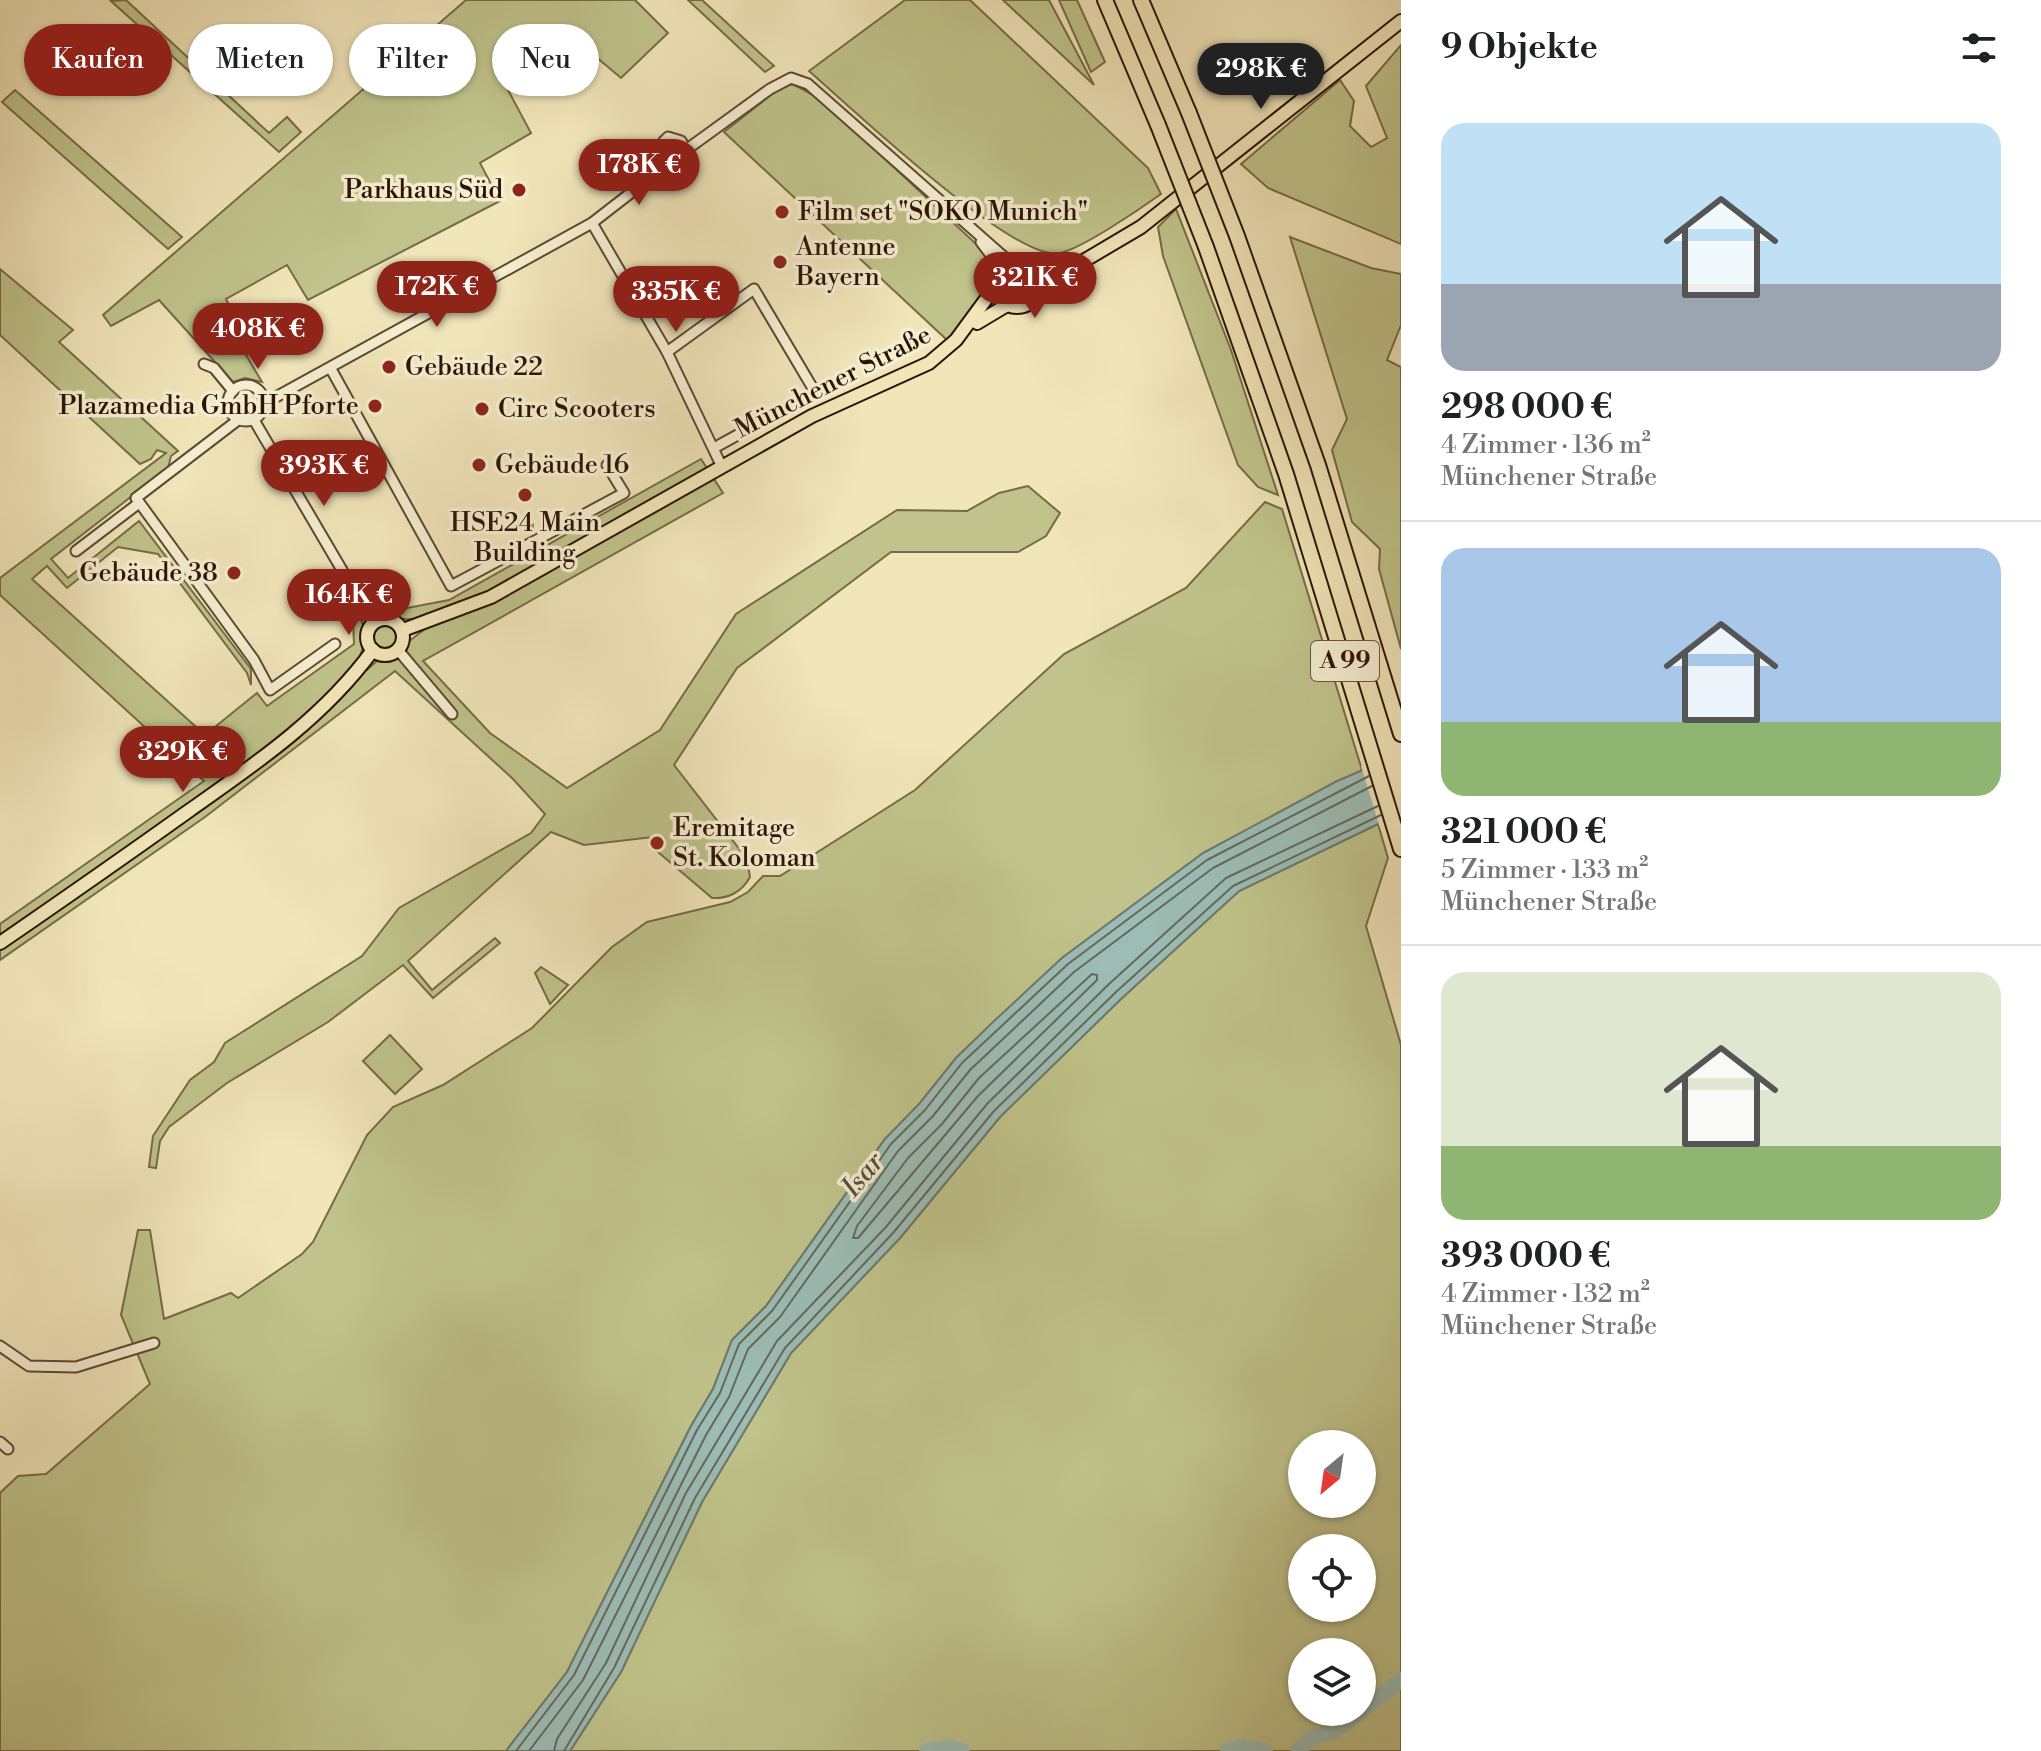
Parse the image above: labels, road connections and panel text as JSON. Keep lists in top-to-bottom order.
{
  "streets": {
    "highway": ["A 99"],
    "main road": ["Münchener Straße"]
  },
  "water": ["Isar"],
  "places": [
    "Parkhaus Süd",
    "Film set \"SOKO Munich\"",
    "Antenne Bayern",
    "Gebäude 22",
    "Plazamedia GmbH Pforte",
    "Circ Scooters",
    "Gebäude 16",
    "HSE24 Main Building",
    "Gebäude 38",
    "Eremitage St. Koloman"
  ],
  "north": "bottom left",
  "page": {
    "heading": "9 Objekte",
    "chip": [
      "Kaufen",
      "Mieten",
      "Filter",
      "Neu"
    ],
    "price": [
      "298K €",
      "178K €",
      "321K €",
      "172K €",
      "335K €",
      "408K €",
      "393K €",
      "164K €",
      "329K €"
    ],
    "list": [
      {
        "name": "298 000 €",
        "note": "4 Zimmer · 136 m² · Münchener Straße"
      },
      {
        "name": "321 000 €",
        "note": "5 Zimmer · 133 m² · Münchener Straße"
      },
      {
        "name": "393 000 €",
        "note": "4 Zimmer · 132 m² · Münchener Straße"
      }
    ]
  }
}
